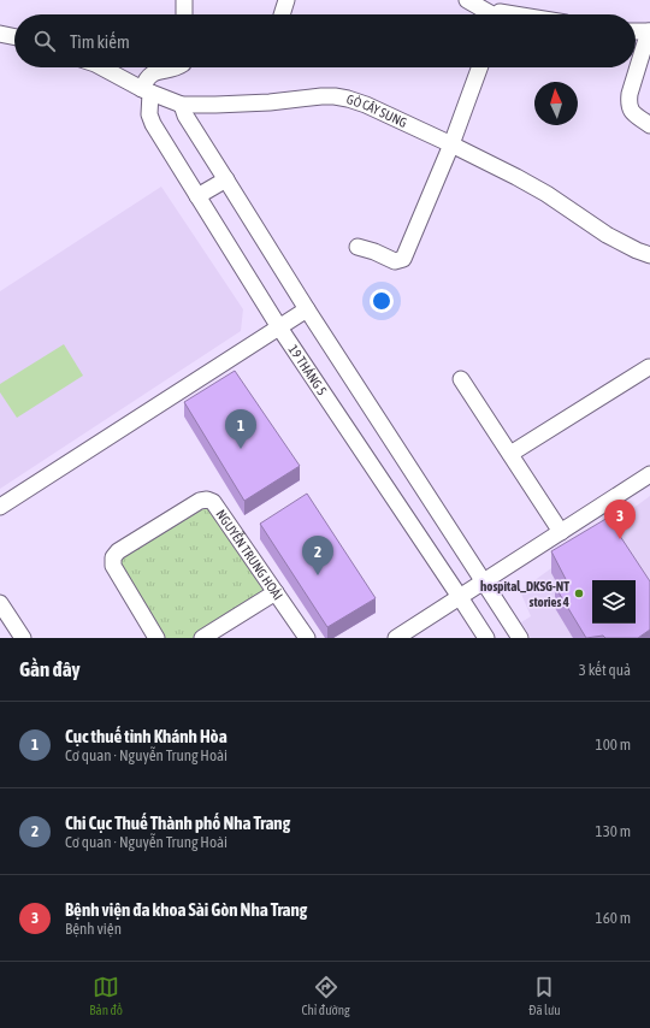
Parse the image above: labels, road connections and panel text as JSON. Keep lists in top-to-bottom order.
{
  "streets": {
    "street": ["GÒ CÂY SUNG", "19 THÁNG 5", "NGUYỄN TRUNG HOÀI"]
  },
  "crossings": [
    ["GÒ CÂY SUNG", "19 THÁNG 5"]
  ],
  "places": ["hospital_DKSG-NT stories 4"],
  "north": "top",
  "page": {
    "search": "Tìm kiếm",
    "pins": ["1", "3", "2"],
    "heading": ["Gần đây", "3 kết quả"],
    "list": [
      {
        "mark": "1",
        "name": "Cục thuế tỉnh Khánh Hòa",
        "note": "Cơ quan · Nguyễn Trung Hoài",
        "value": "100 m"
      },
      {
        "mark": "2",
        "name": "Chi Cục Thuế Thành phố Nha Trang",
        "note": "Cơ quan · Nguyễn Trung Hoài",
        "value": "130 m"
      },
      {
        "mark": "3",
        "name": "Bệnh viện đa khoa Sài Gòn Nha Trang",
        "note": "Bệnh viện",
        "value": "160 m"
      }
    ],
    "nav": ["Bản đồ", "Chỉ đường", "Đã lưu"]
  }
}
